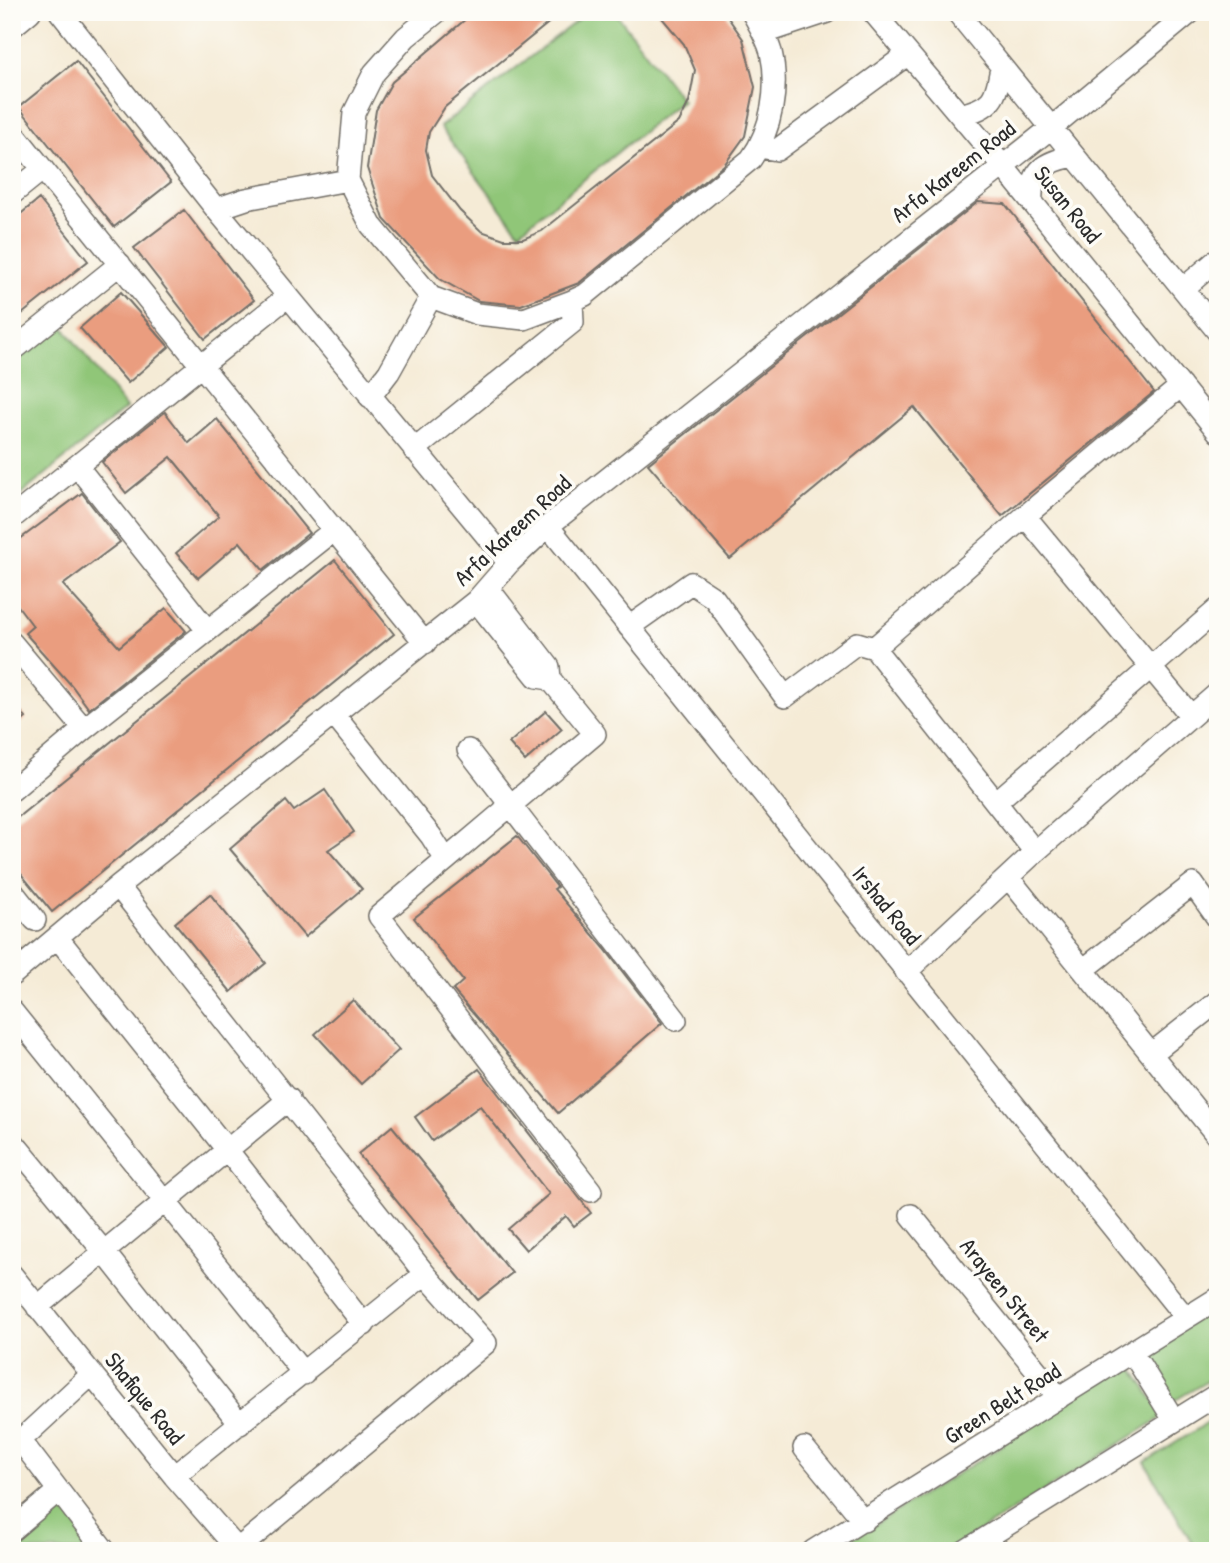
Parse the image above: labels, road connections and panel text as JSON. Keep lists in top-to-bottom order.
{
  "streets": {
    "street": [
      "Arfa Kareem Road",
      "Susan Road",
      "Irshad Road",
      "Arayeen Street",
      "Shafique Road",
      "Green Belt Road"
    ]
  },
  "crossings": [
    ["Arfa Kareem Road", "Susan Road"],
    ["Arfa Kareem Road", "Irshad Road"],
    ["Irshad Road", "Green Belt Road"],
    ["Arayeen Street", "Green Belt Road"]
  ]
}
